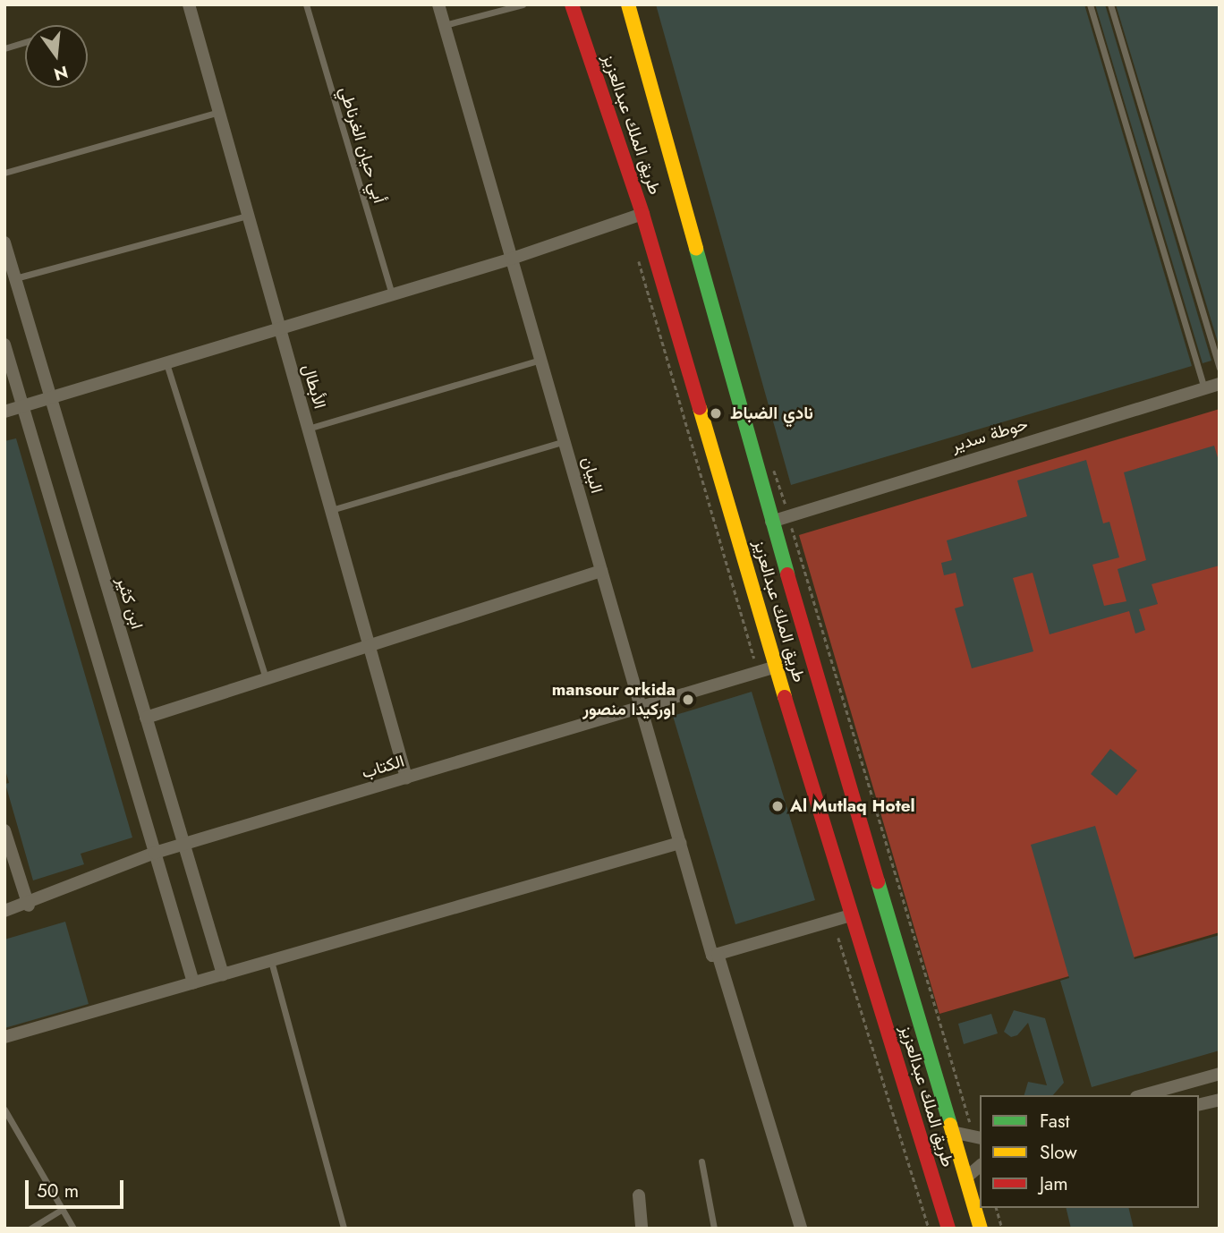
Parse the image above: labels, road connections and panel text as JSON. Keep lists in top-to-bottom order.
{
  "streets": {
    "main road": ["طريق الملك عبدالعزيز"],
    "street": [
      "الأبطال",
      "حوطة سدير",
      "البيان",
      "ابن كثير",
      "الكتاب"
    ],
    "lane": ["أبي حيان الغرناطي"]
  },
  "crossings": [
    ["طريق الملك عبدالعزيز", "حوطة سدير"],
    ["طريق الملك عبدالعزيز", "الكتاب"],
    ["الأبطال", "الكتاب"],
    ["البيان", "الكتاب"],
    ["ابن كثير", "الكتاب"]
  ],
  "places": ["نادي الضباط", "mansour orkida اوركيدا منصور", "Al Mutlaq Hotel"],
  "legend": ["Fast", "Slow", "Jam"],
  "scale_bar": "50 m",
  "north": "bottom"
}
